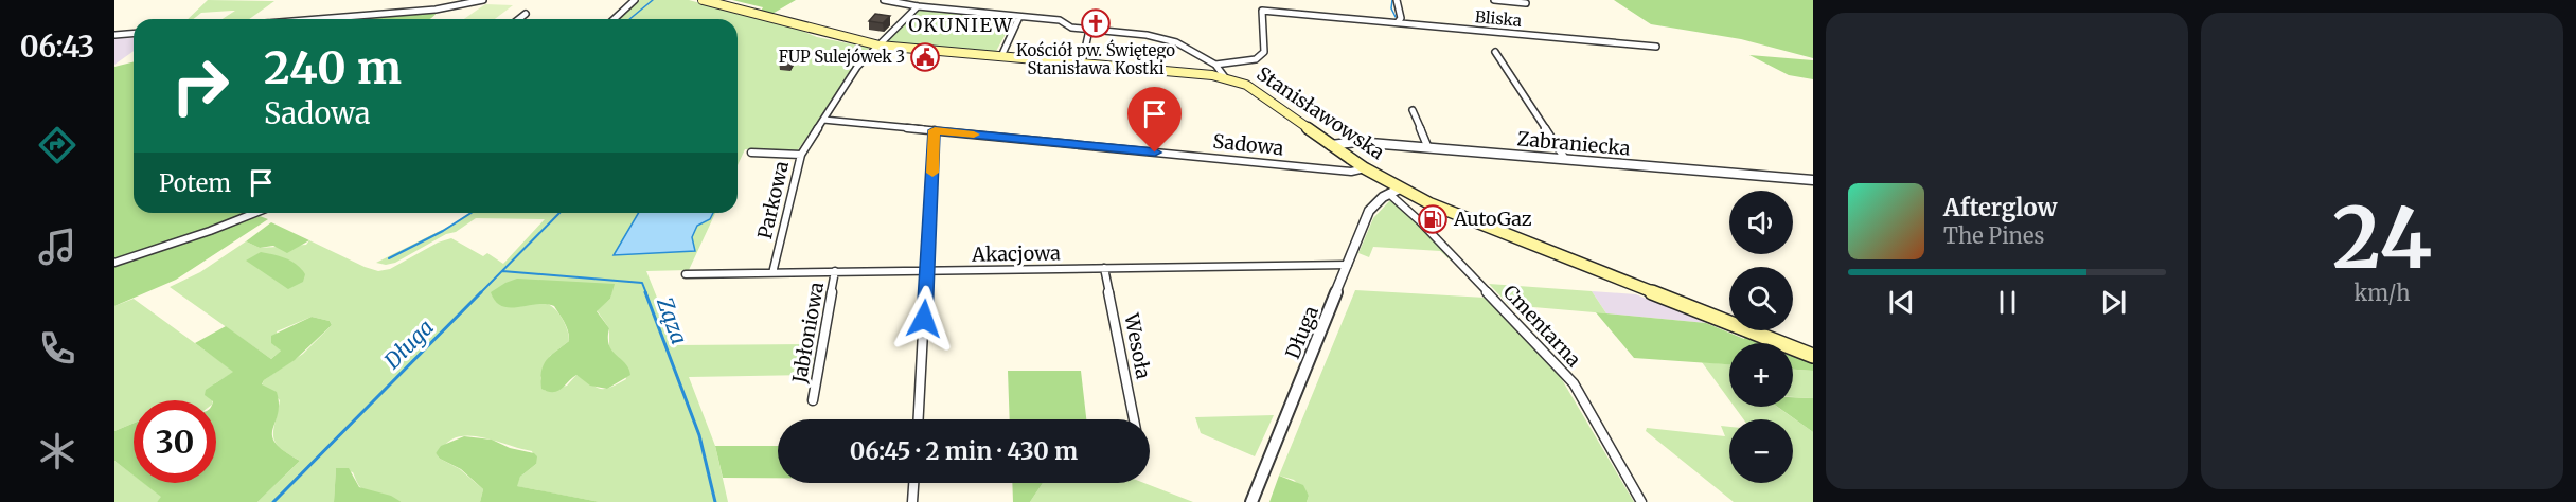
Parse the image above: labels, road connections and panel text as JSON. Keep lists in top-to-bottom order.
{
  "streets": {
    "main road": ["Stanisławowska"],
    "street": [
      "Bliska",
      "Zabraniecka",
      "Sadowa",
      "Parkowa",
      "Akacjowa",
      "Cmentarna",
      "Jabłoniowa",
      "Długa",
      "Wesoła"
    ]
  },
  "crossings": [
    ["Stanisławowska", "Zabraniecka"],
    ["Stanisławowska", "Sadowa"],
    ["Stanisławowska", "Parkowa"],
    ["Stanisławowska", "Cmentarna"],
    ["Stanisławowska", "Długa"],
    ["Sadowa", "Parkowa"],
    ["Parkowa", "Akacjowa"],
    ["Akacjowa", "Jabłoniowa"],
    ["Akacjowa", "Długa"],
    ["Akacjowa", "Wesoła"],
    ["Cmentarna", "Długa"]
  ],
  "districts": ["OKUNIEW"],
  "water": ["Ząza", "Długa"],
  "places": {
    "church": ["Kościół pw. Świętego Stanisława Kostki"],
    "public building": ["FUP Sulejówek 3"],
    "fuel station": ["AutoGaz"]
  },
  "page": {
    "tabs": "06:43",
    "tile": ["24", "km/h"],
    "turn": ["240 m", "Sadowa"],
    "then": "Potem",
    "song": ["Afterglow", "The Pines"],
    "map_buttons": ["+", "−"],
    "limit": "30",
    "trip": "06:45 · 2 min · 430 m"
  }
}
